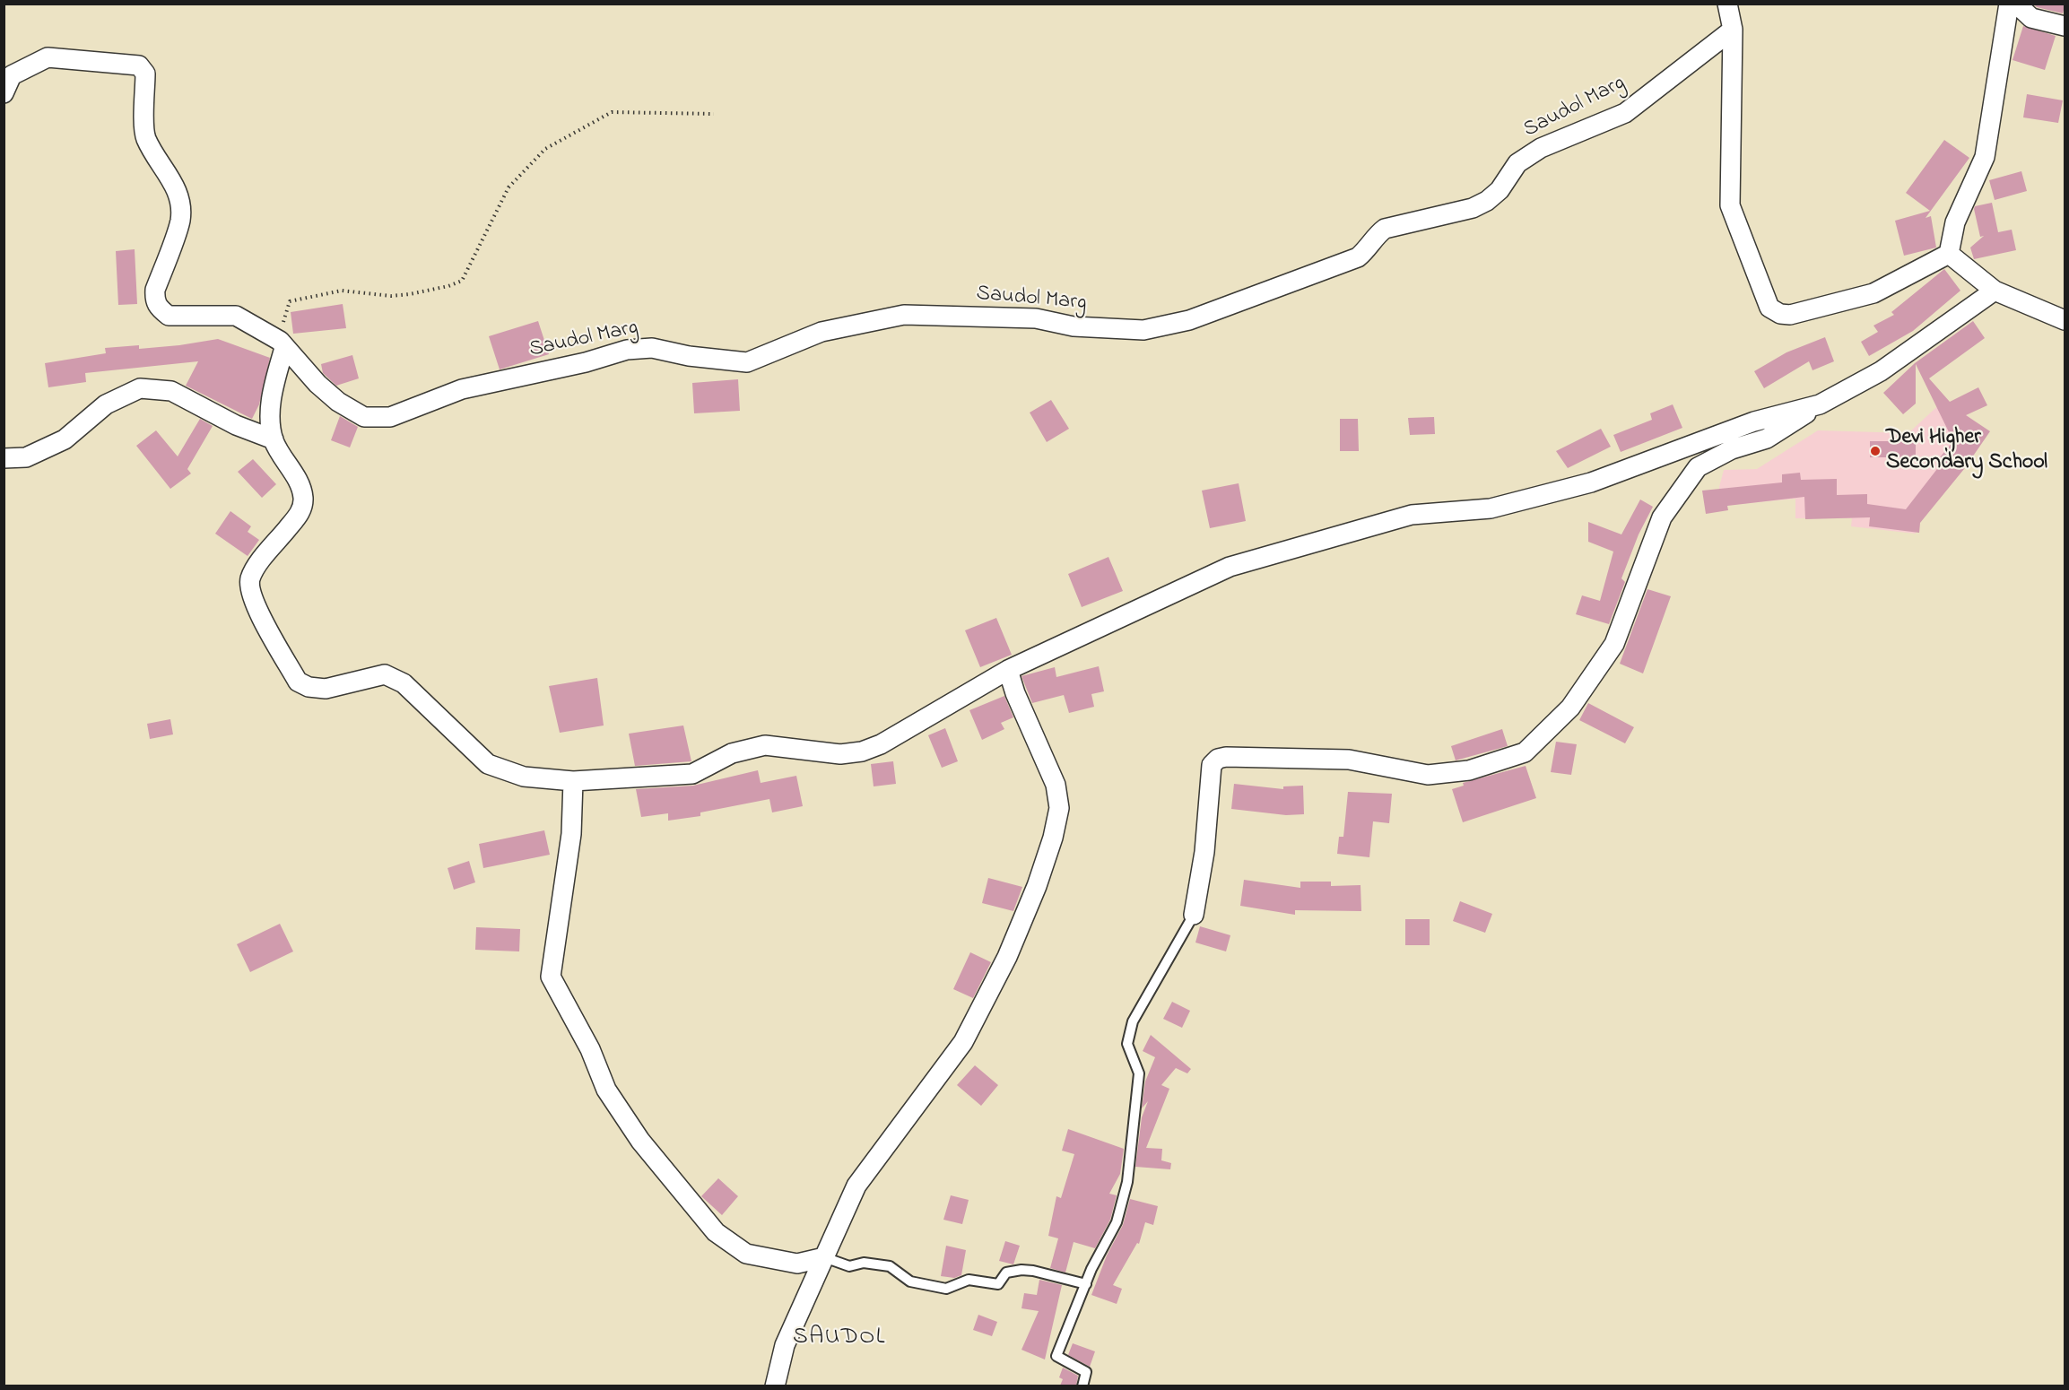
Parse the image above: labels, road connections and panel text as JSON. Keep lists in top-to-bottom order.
{
  "streets": {
    "street": ["Saudol Marg"]
  },
  "districts": ["SAUDOL"],
  "places": ["Devi Higher Secondary School"]
}
